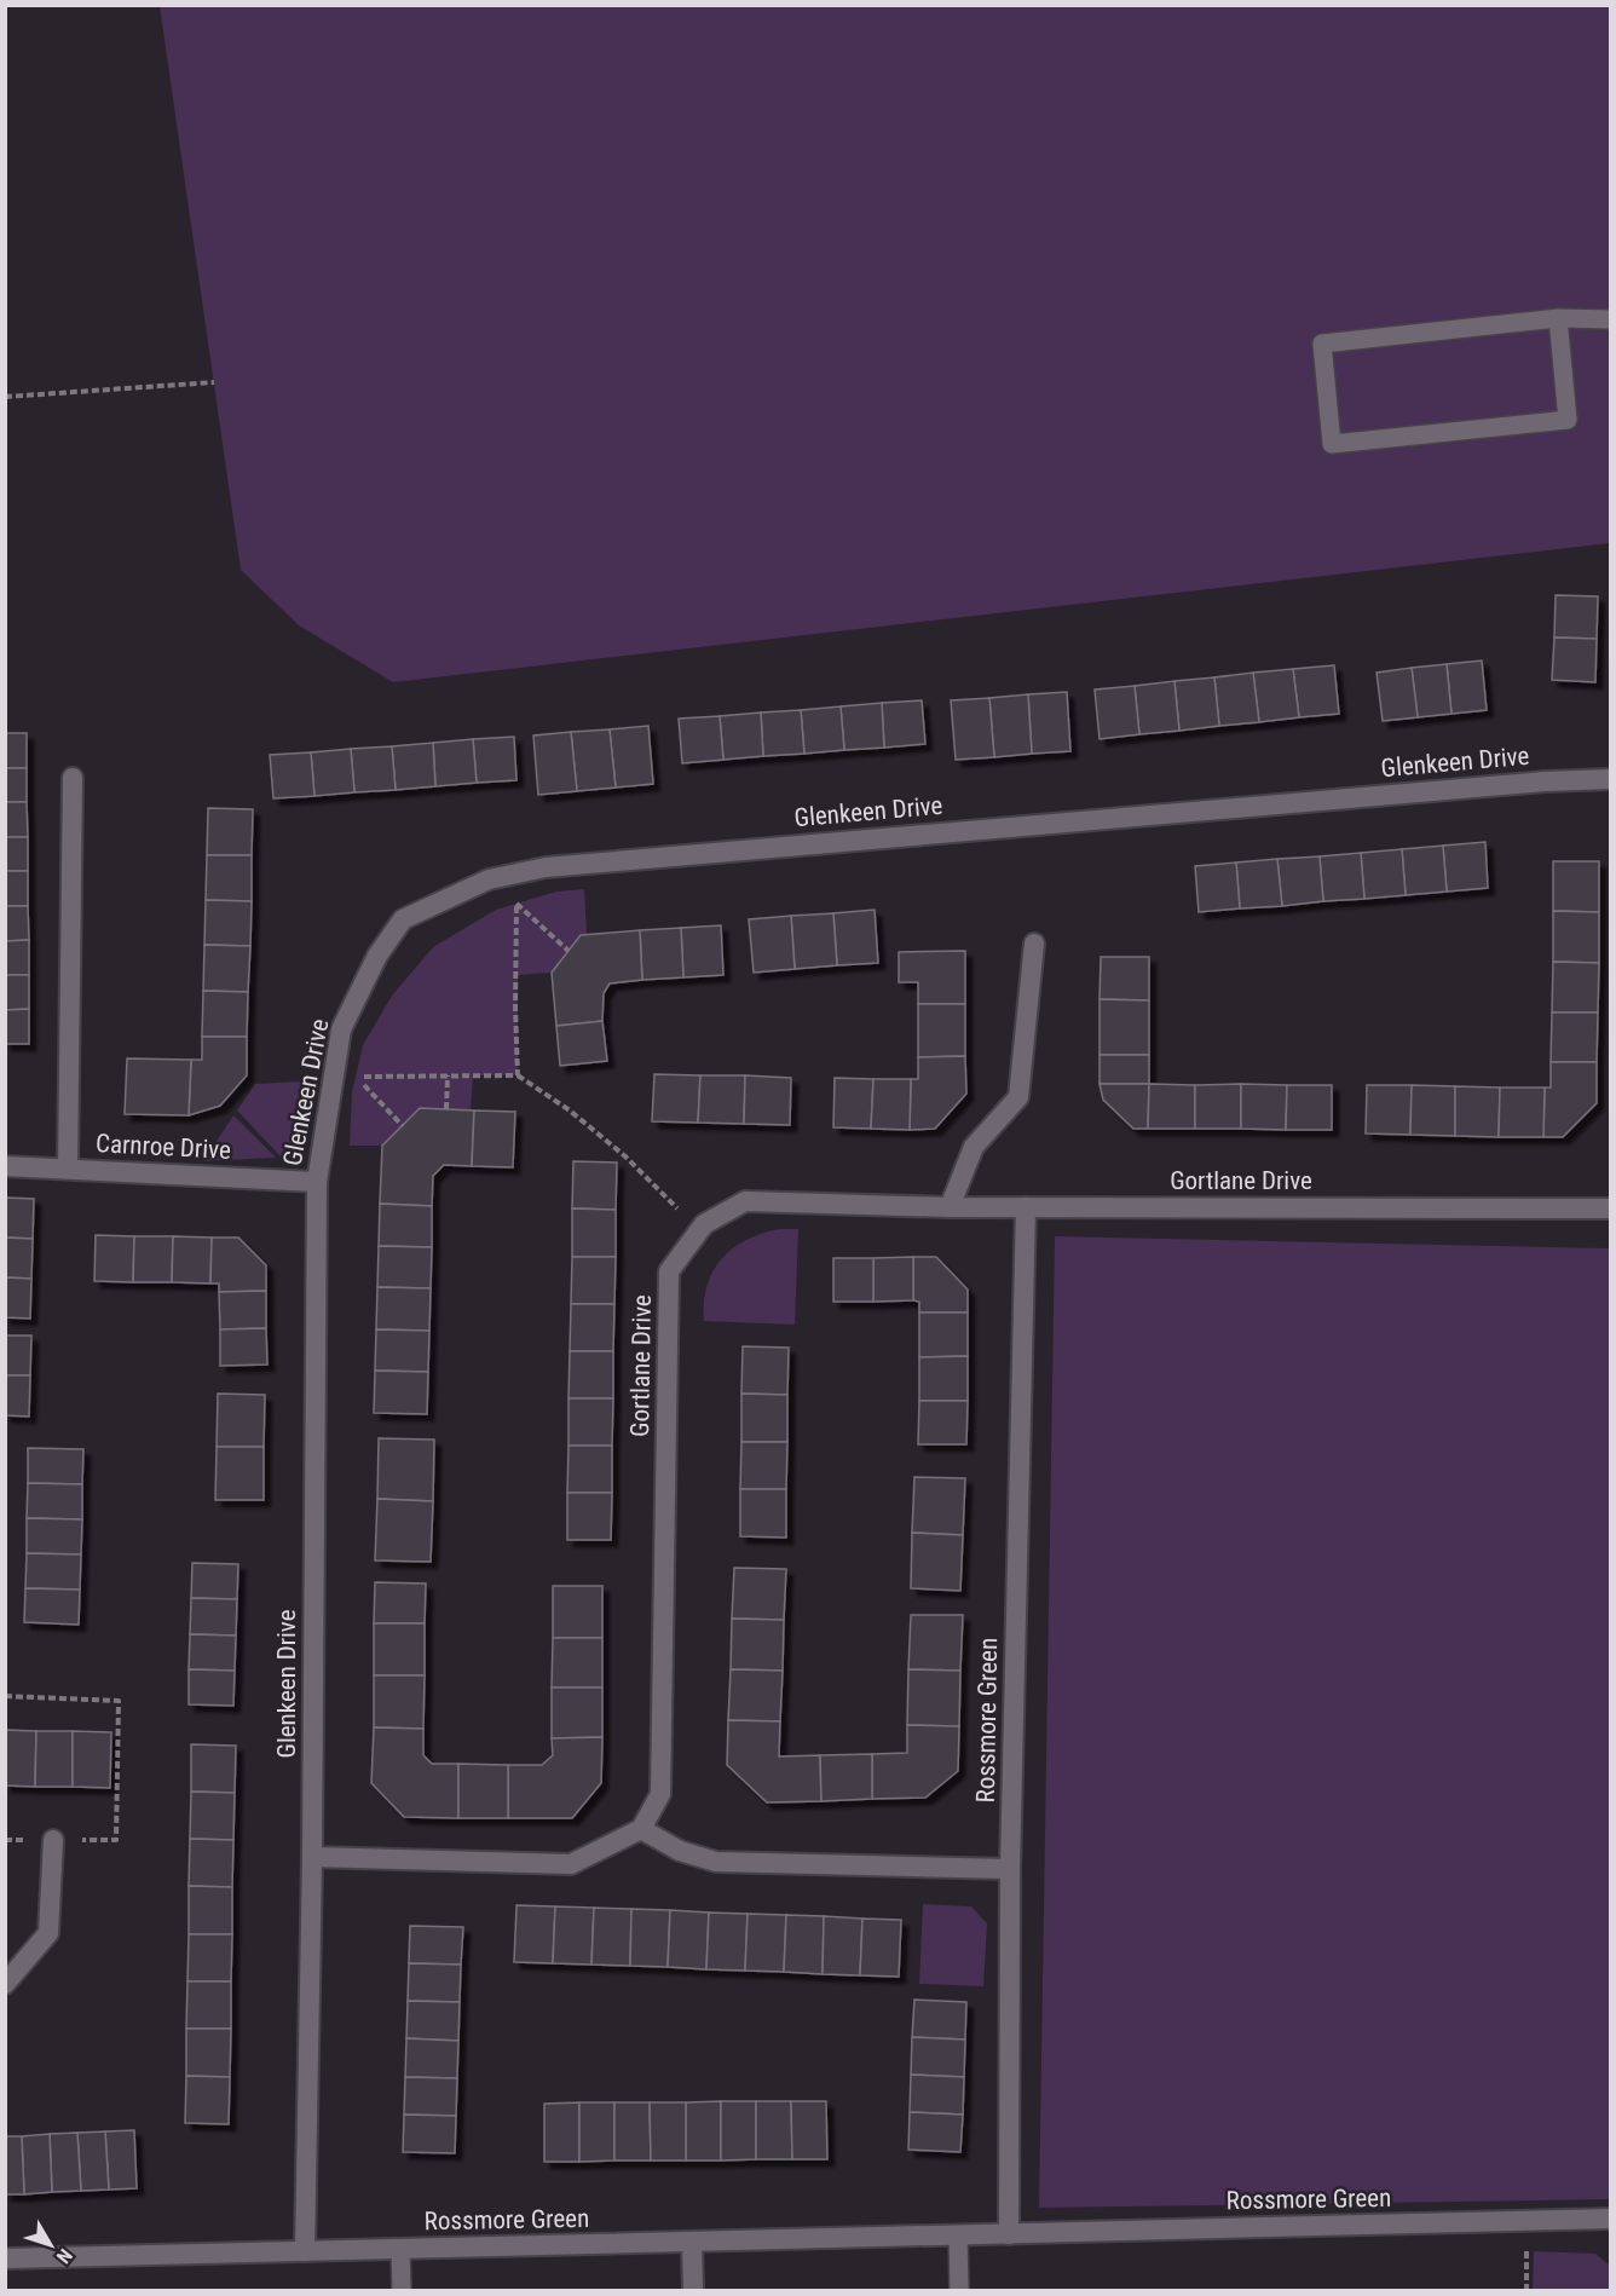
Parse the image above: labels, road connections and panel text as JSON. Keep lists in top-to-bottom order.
{
  "streets": {
    "street": [
      "Glenkeen Drive",
      "Carnroe Drive",
      "Gortlane Drive",
      "Rossmore Green"
    ]
  },
  "crossings": [
    ["Glenkeen Drive", "Carnroe Drive"],
    ["Glenkeen Drive", "Rossmore Green"],
    ["Gortlane Drive", "Rossmore Green"]
  ],
  "north": "bottom right"
}
